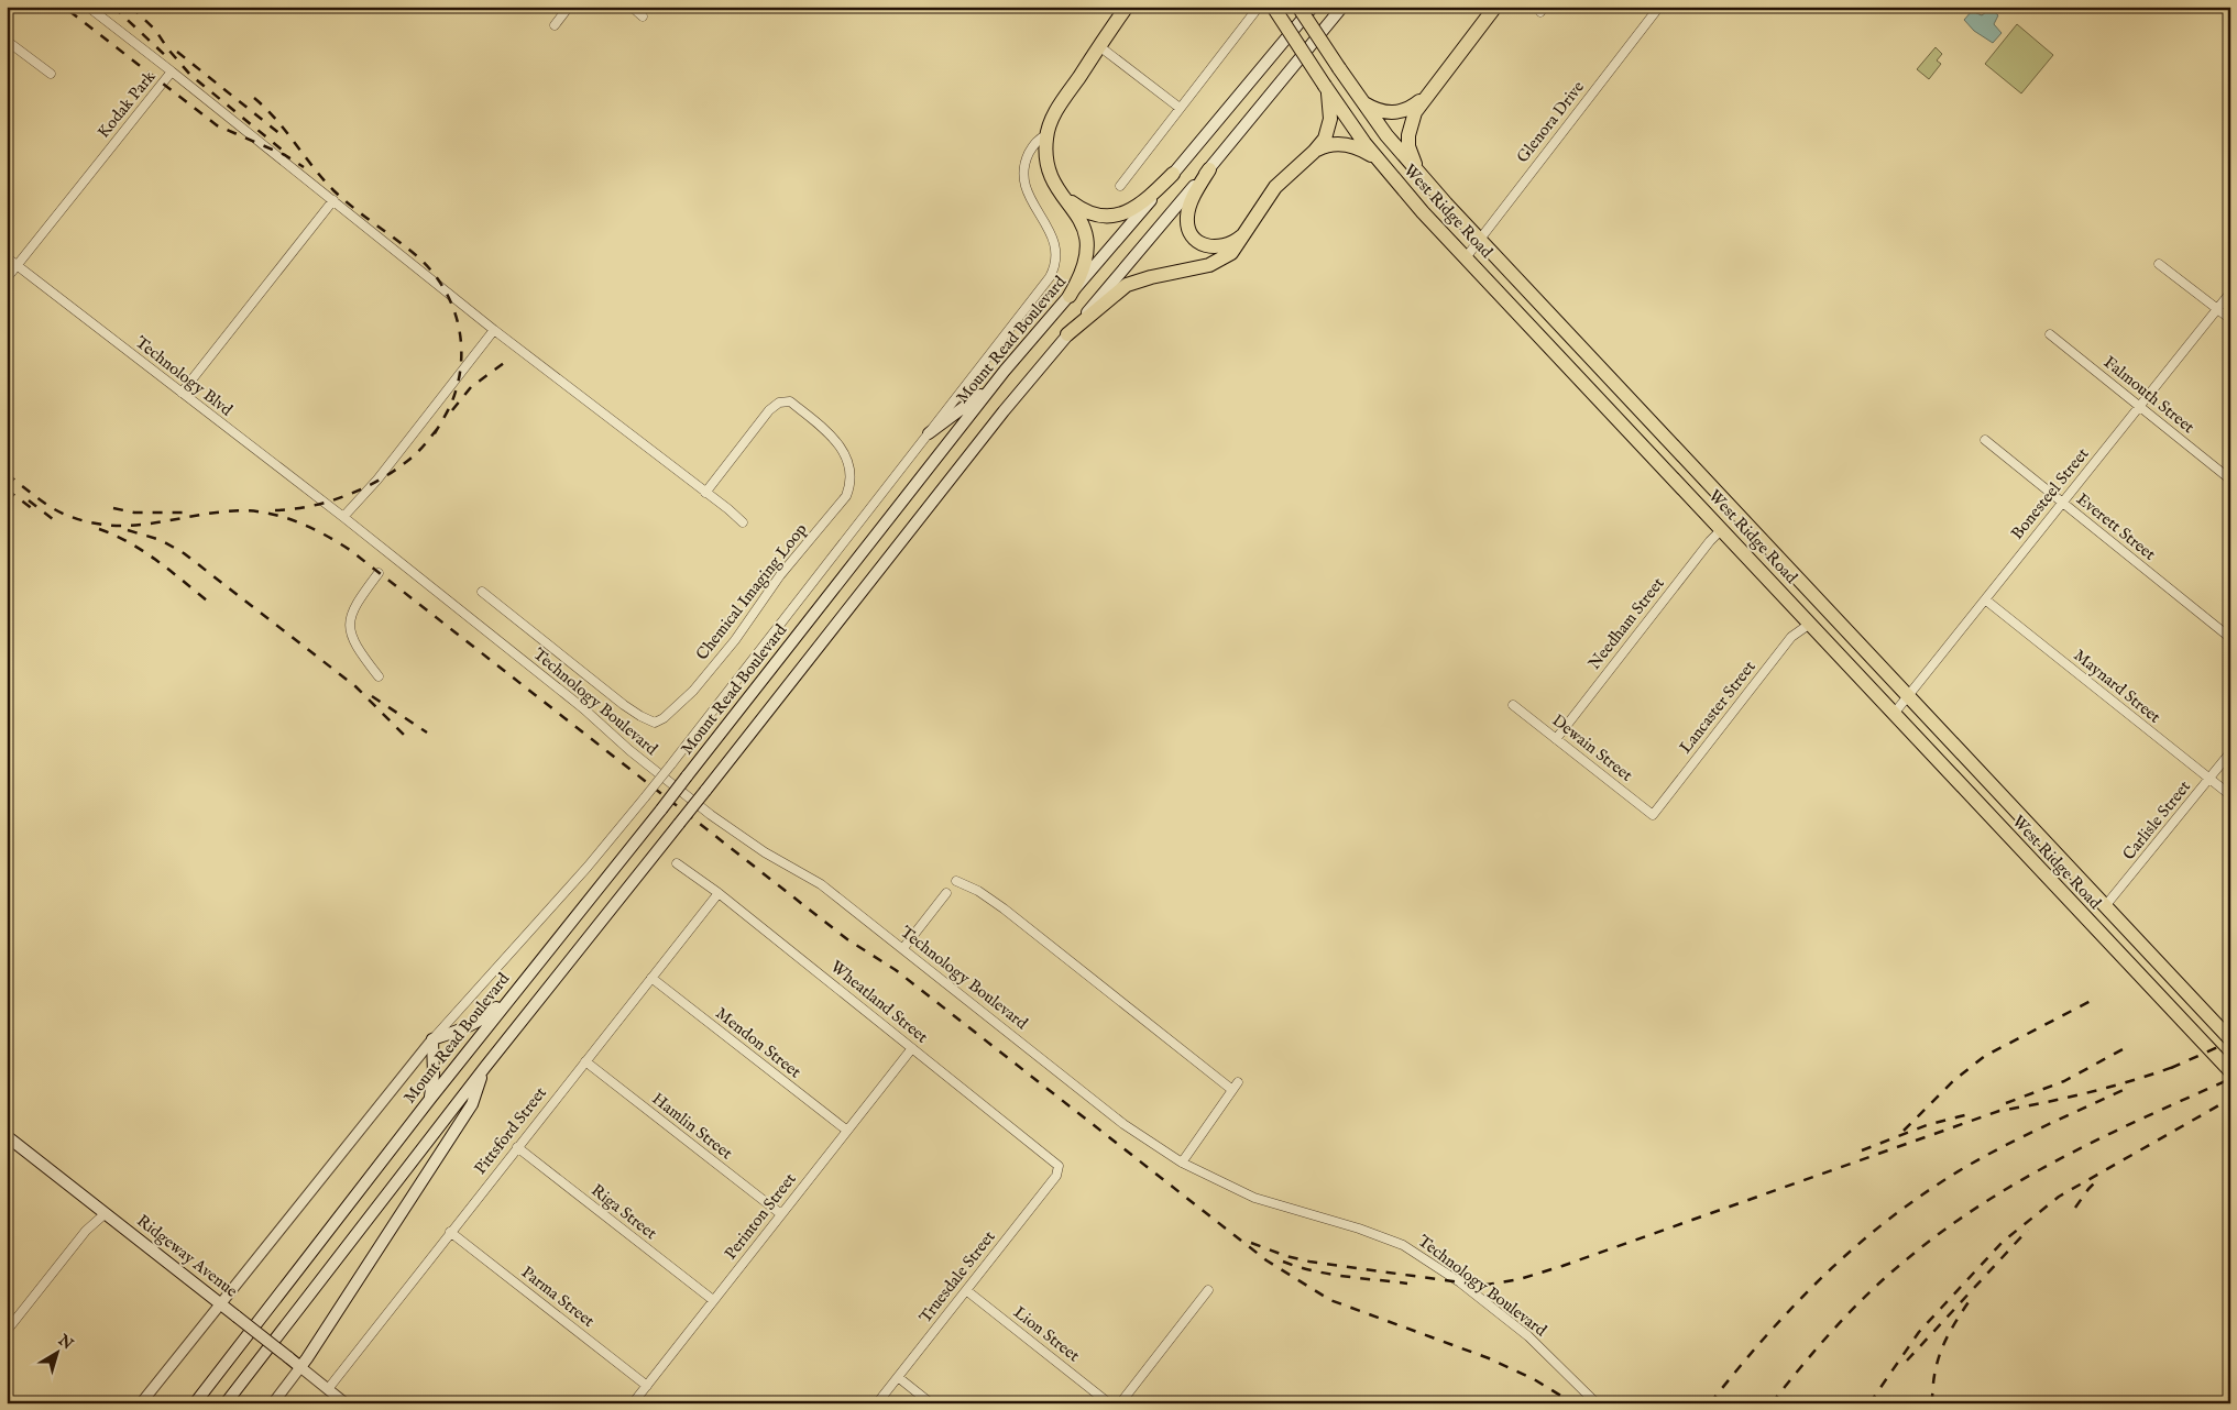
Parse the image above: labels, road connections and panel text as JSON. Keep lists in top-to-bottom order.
{
  "streets": {
    "highway": ["West Ridge Road"],
    "main road": ["Mount Read Boulevard", "Ridgeway Avenue"],
    "street": [
      "Kodak Park",
      "Glenora Drive",
      "Technology Blvd",
      "Falmouth Street",
      "Bonesteel Street",
      "Everett Street",
      "Chemical Imaging Loop",
      "Needham Street",
      "Maynard Street",
      "Technology Boulevard",
      "Lancaster Street",
      "Dewain Street",
      "Carlisle Street",
      "Wheatland Street",
      "Mendon Street",
      "Hamlin Street",
      "Pittsford Street",
      "Riga Street",
      "Perinton Street",
      "Truesdale Street",
      "Parma Street",
      "Lion Street"
    ]
  },
  "crossings": [
    ["Kodak Park", "Technology Blvd"],
    ["Glenora Drive", "West Ridge Road"],
    ["West Ridge Road", "Bonesteel Street"],
    ["West Ridge Road", "Needham Street"],
    ["West Ridge Road", "Lancaster Street"],
    ["West Ridge Road", "Carlisle Street"],
    ["Mount Read Boulevard", "Ridgeway Avenue"],
    ["Technology Blvd", "Technology Boulevard"],
    ["Falmouth Street", "Bonesteel Street"],
    ["Bonesteel Street", "Everett Street"],
    ["Bonesteel Street", "Maynard Street"],
    ["Needham Street", "Dewain Street"],
    ["Maynard Street", "Carlisle Street"],
    ["Lancaster Street", "Dewain Street"],
    ["Wheatland Street", "Pittsford Street"],
    ["Wheatland Street", "Perinton Street"],
    ["Wheatland Street", "Truesdale Street"],
    ["Mendon Street", "Pittsford Street"],
    ["Mendon Street", "Perinton Street"],
    ["Hamlin Street", "Pittsford Street"],
    ["Hamlin Street", "Perinton Street"],
    ["Pittsford Street", "Riga Street"],
    ["Pittsford Street", "Ridgeway Avenue"],
    ["Pittsford Street", "Parma Street"],
    ["Riga Street", "Perinton Street"],
    ["Perinton Street", "Parma Street"],
    ["Truesdale Street", "Lion Street"]
  ],
  "north": "top right"
}
